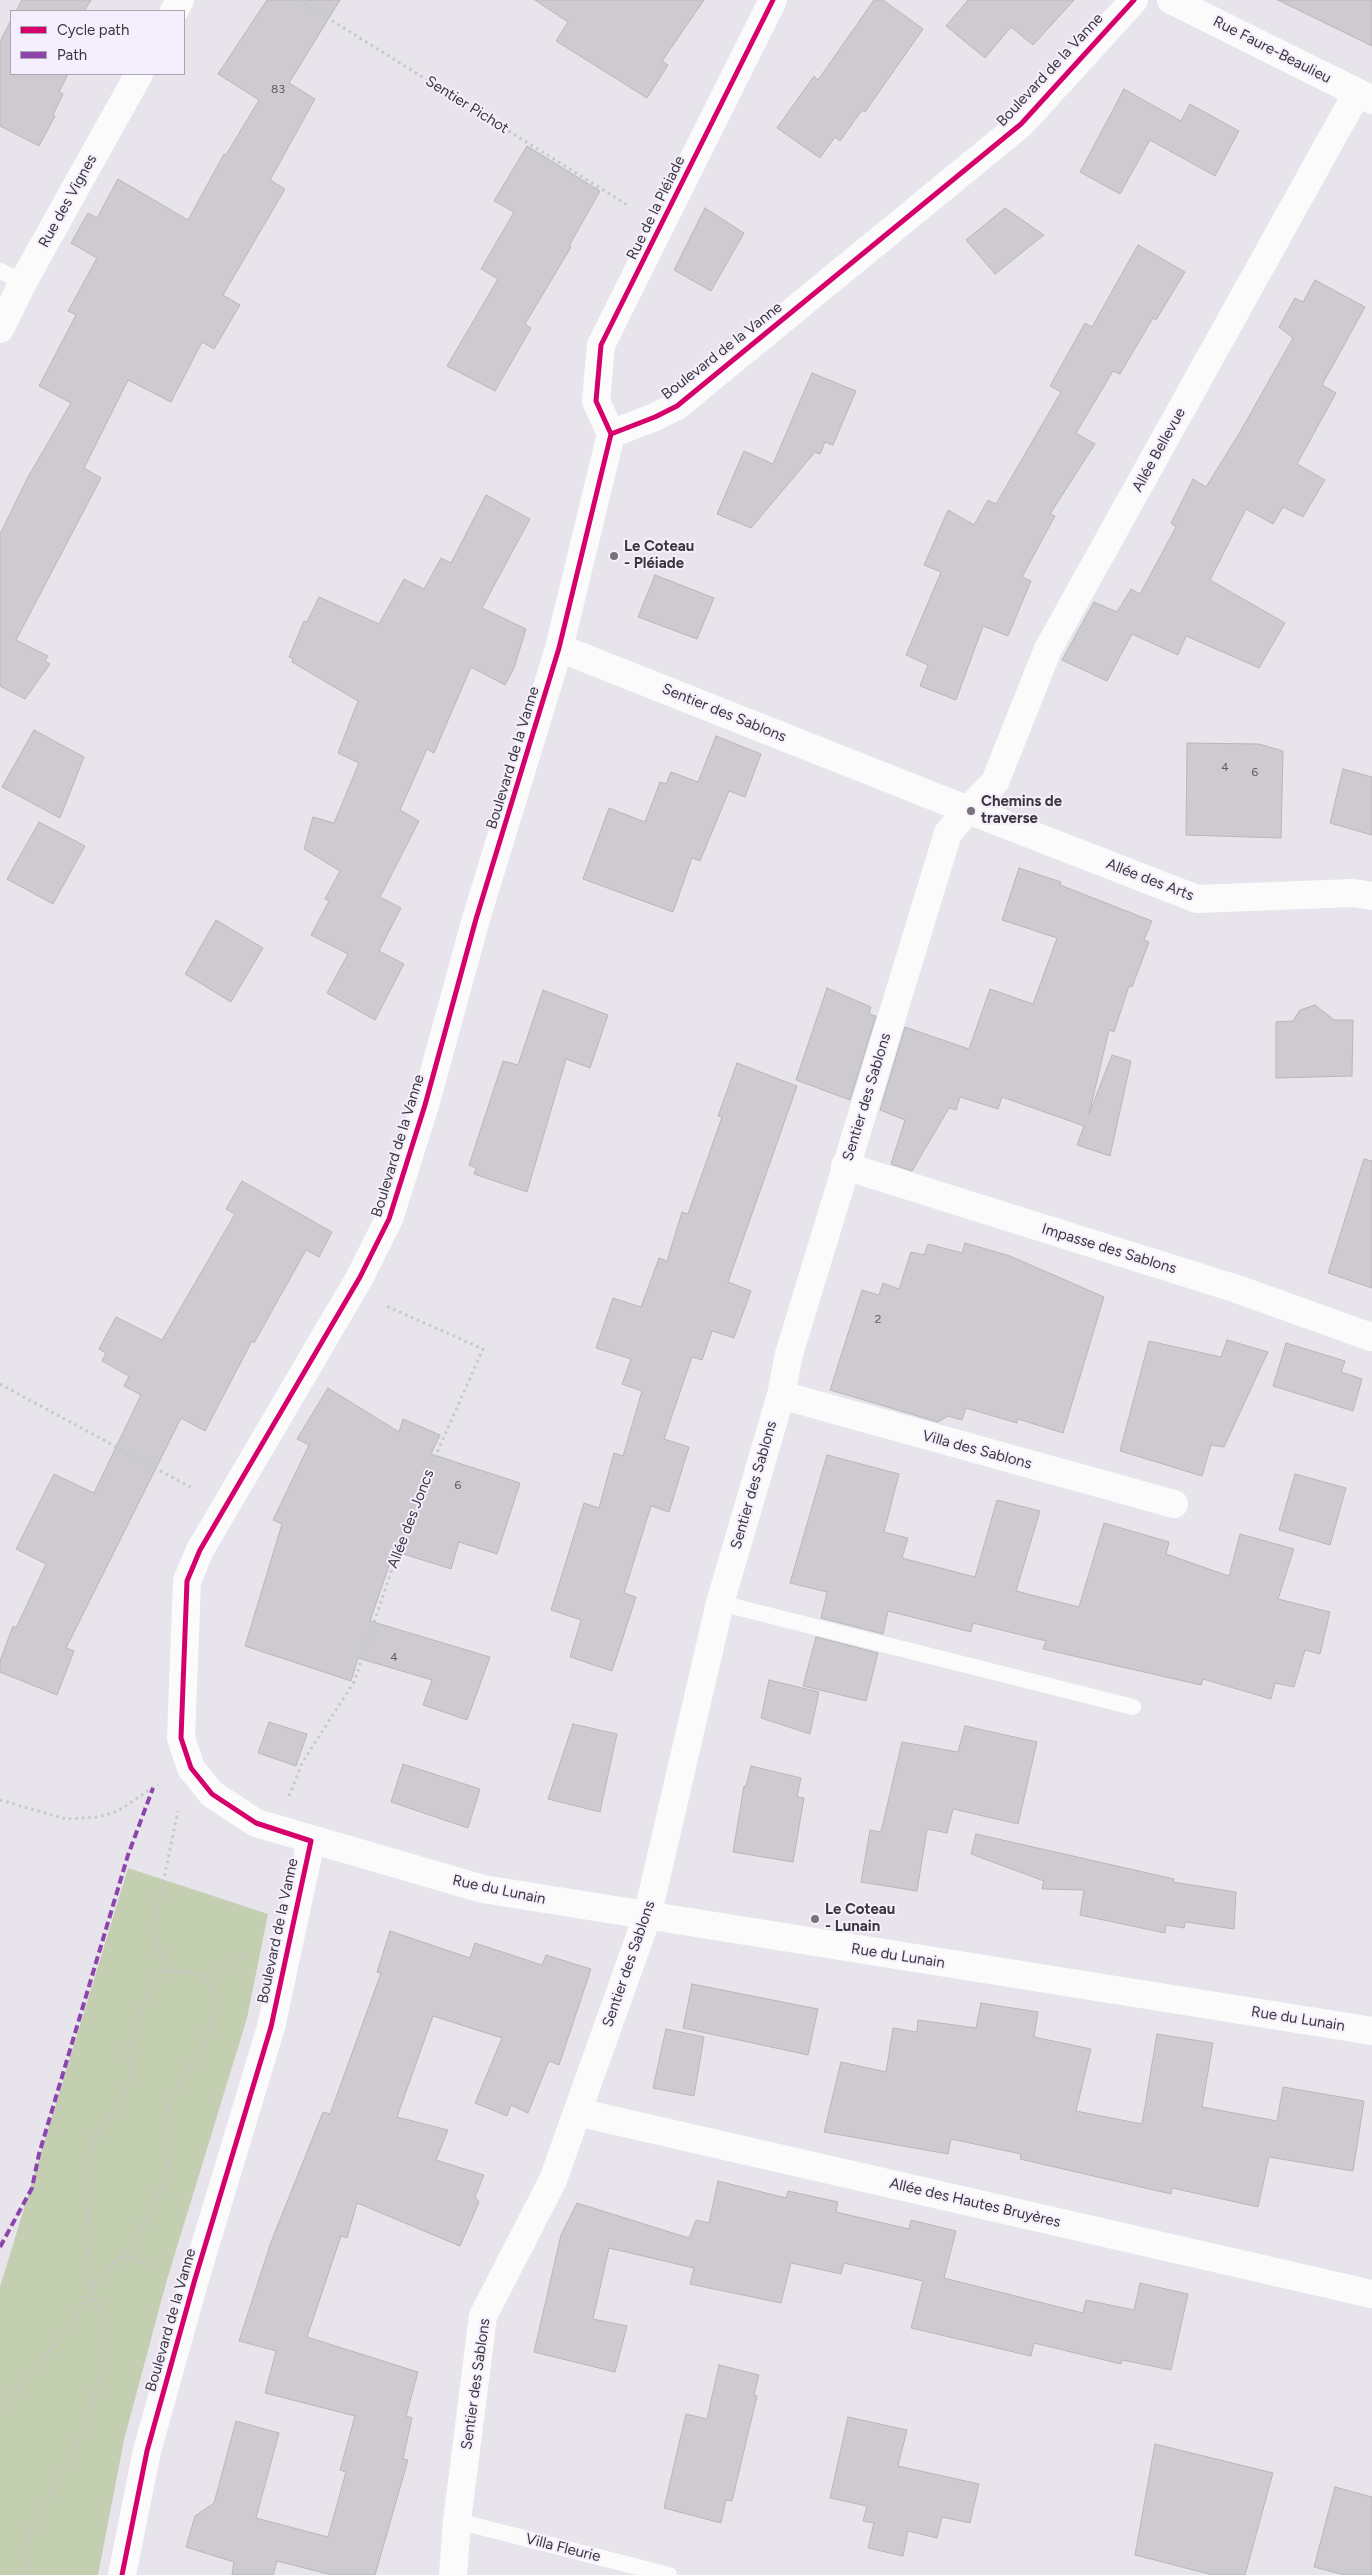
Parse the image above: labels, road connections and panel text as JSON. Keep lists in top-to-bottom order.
{
  "streets": {
    "street": [
      "Rue Faure-Beaulieu",
      "Boulevard de la Vanne",
      "Rue des Vignes",
      "Rue de la Pléiade",
      "Allée Bellevue",
      "Sentier des Sablons",
      "Allée des Arts",
      "Impasse des Sablons",
      "Villa des Sablons",
      "Rue du Lunain",
      "Allée des Hautes Bruyères"
    ],
    "lane": ["Villa Fleurie"],
    "path": ["Sentier Pichot", "Allée des Joncs"]
  },
  "crossings": [
    ["Rue Faure-Beaulieu", "Allée Bellevue"],
    ["Boulevard de la Vanne", "Rue de la Pléiade"],
    ["Boulevard de la Vanne", "Rue du Lunain"],
    ["Allée Bellevue", "Sentier des Sablons"],
    ["Allée Bellevue", "Allée des Arts"],
    ["Sentier des Sablons", "Allée des Arts"],
    ["Sentier des Sablons", "Impasse des Sablons"],
    ["Sentier des Sablons", "Villa des Sablons"],
    ["Sentier des Sablons", "Rue du Lunain"],
    ["Sentier des Sablons", "Allée des Hautes Bruyères"],
    ["Sentier des Sablons", "Villa Fleurie"]
  ],
  "places": ["Le Coteau - Pléiade", "Chemins de traverse", "Le Coteau - Lunain"],
  "house_numbers": [
    "83",
    "4",
    "6",
    "2",
    "6",
    "4"
  ],
  "legend": ["Cycle path", "Path"]
}
